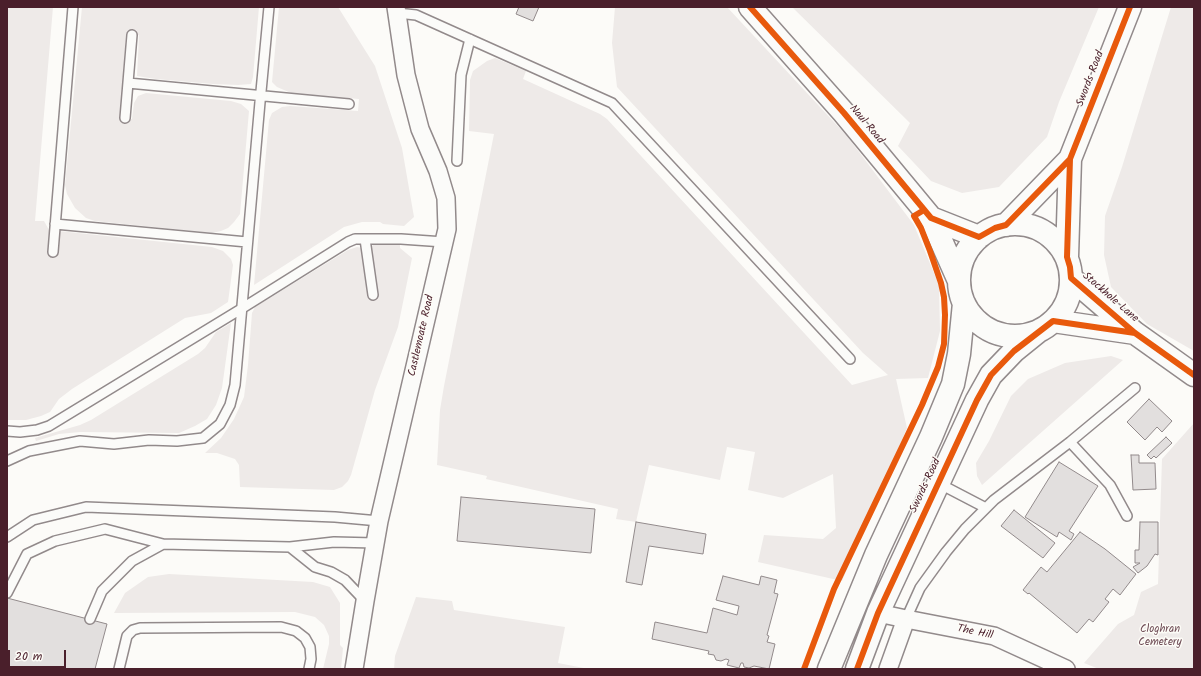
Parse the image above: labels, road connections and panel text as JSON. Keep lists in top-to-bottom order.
{
  "streets": {
    "main road": ["Swords Road", "Naul Road", "Stockhole Lane"],
    "street": ["Castlemoate Road", "The Hill"]
  },
  "crossings": [
    ["Swords Road", "Naul Road"],
    ["Swords Road", "Stockhole Lane"],
    ["Swords Road", "The Hill"],
    ["Naul Road", "Stockhole Lane"]
  ],
  "parks": ["Cloghran Cemetery"],
  "scale_bar": "20 m"
}
